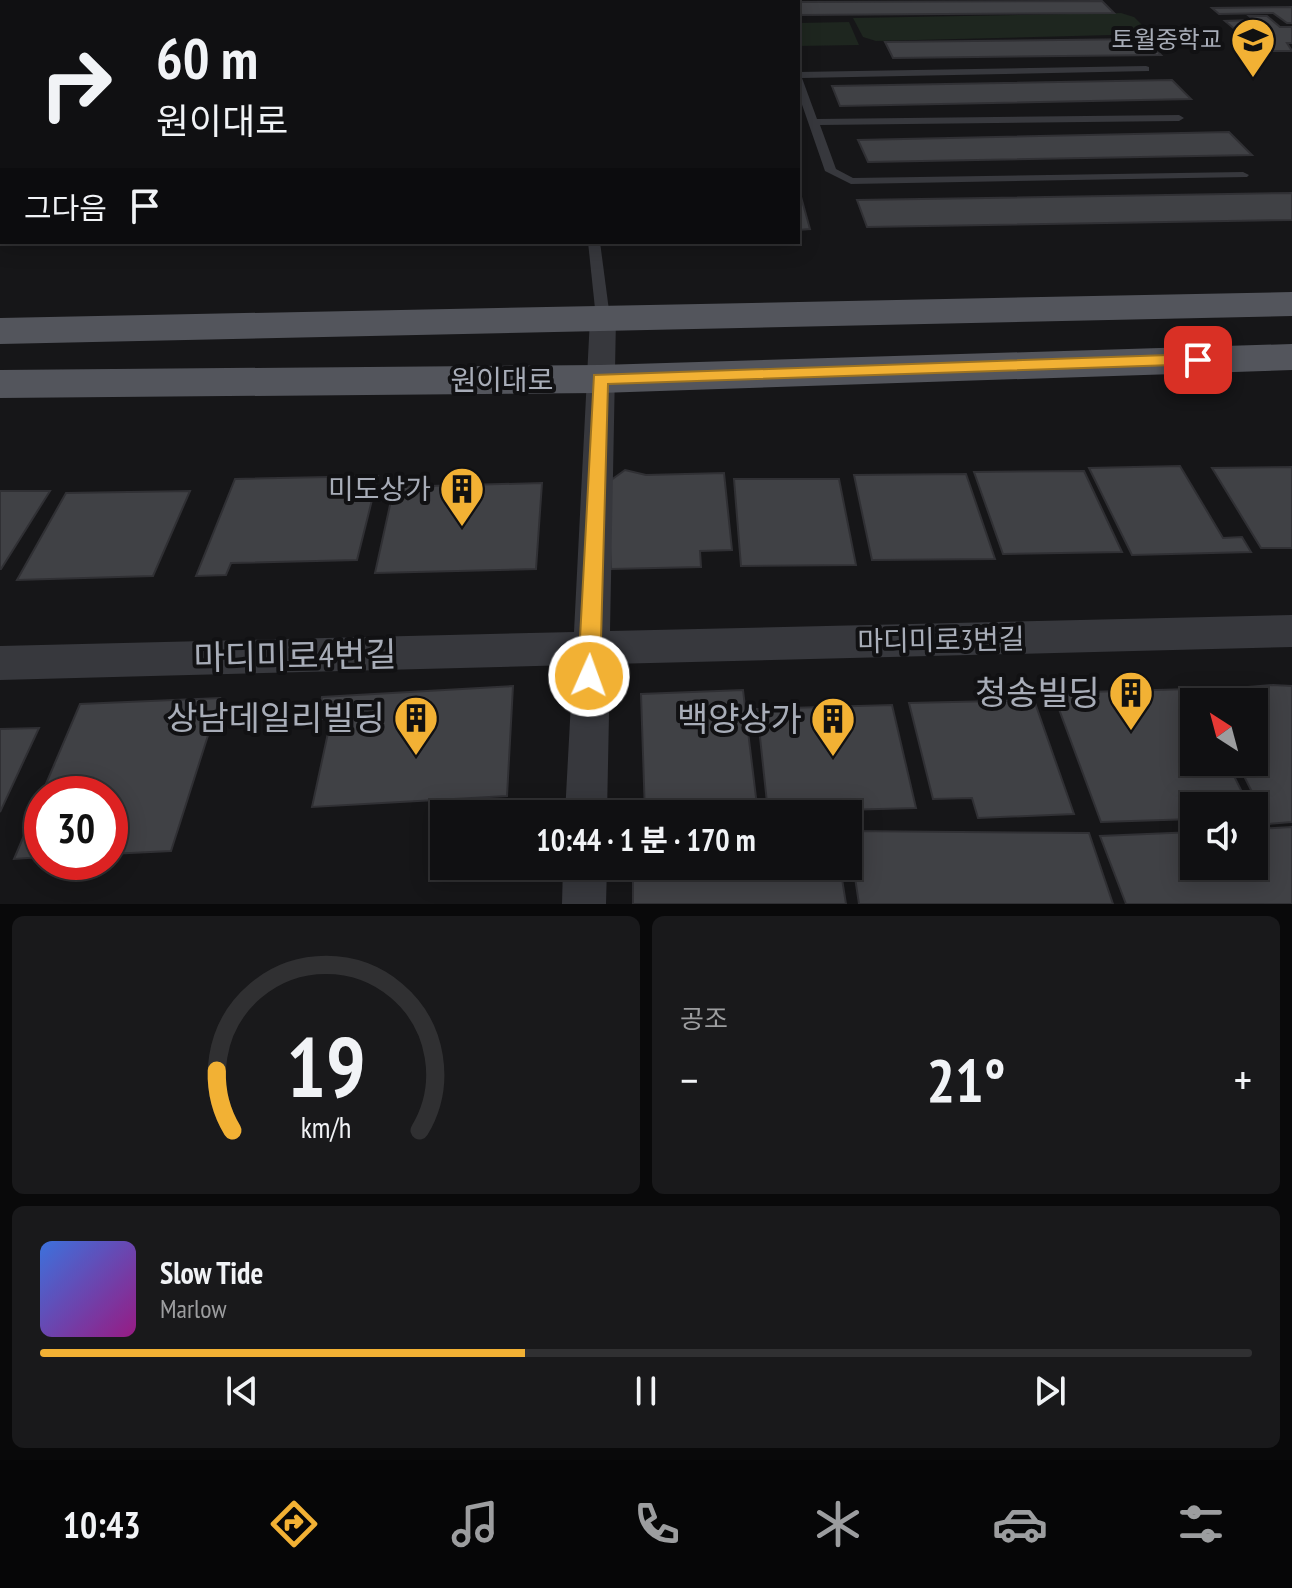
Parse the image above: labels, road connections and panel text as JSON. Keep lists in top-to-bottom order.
{
  "streets": {
    "main road": ["원이대로"],
    "street": ["마디미로3번길", "마디미로4번길"]
  },
  "crossings": [
    ["마디미로3번길", "마디미로4번길"]
  ],
  "places": {
    "school or university": ["토월중학교"],
    "building": [
      "미도상가",
      "청송빌딩",
      "상남데일리빌딩",
      "백양상가"
    ]
  },
  "north": "top left",
  "page": {
    "turn": ["60 m", "원이대로"],
    "then": "그다음",
    "limit": "30",
    "trip": "10:44 · 1 분 · 170 m",
    "tile": "공조",
    "heat": ["−", "21°", "+"],
    "song": ["Slow Tide", "Marlow"],
    "tabs": "10:43",
    "gauge": ["19", "km/h"]
  }
}
